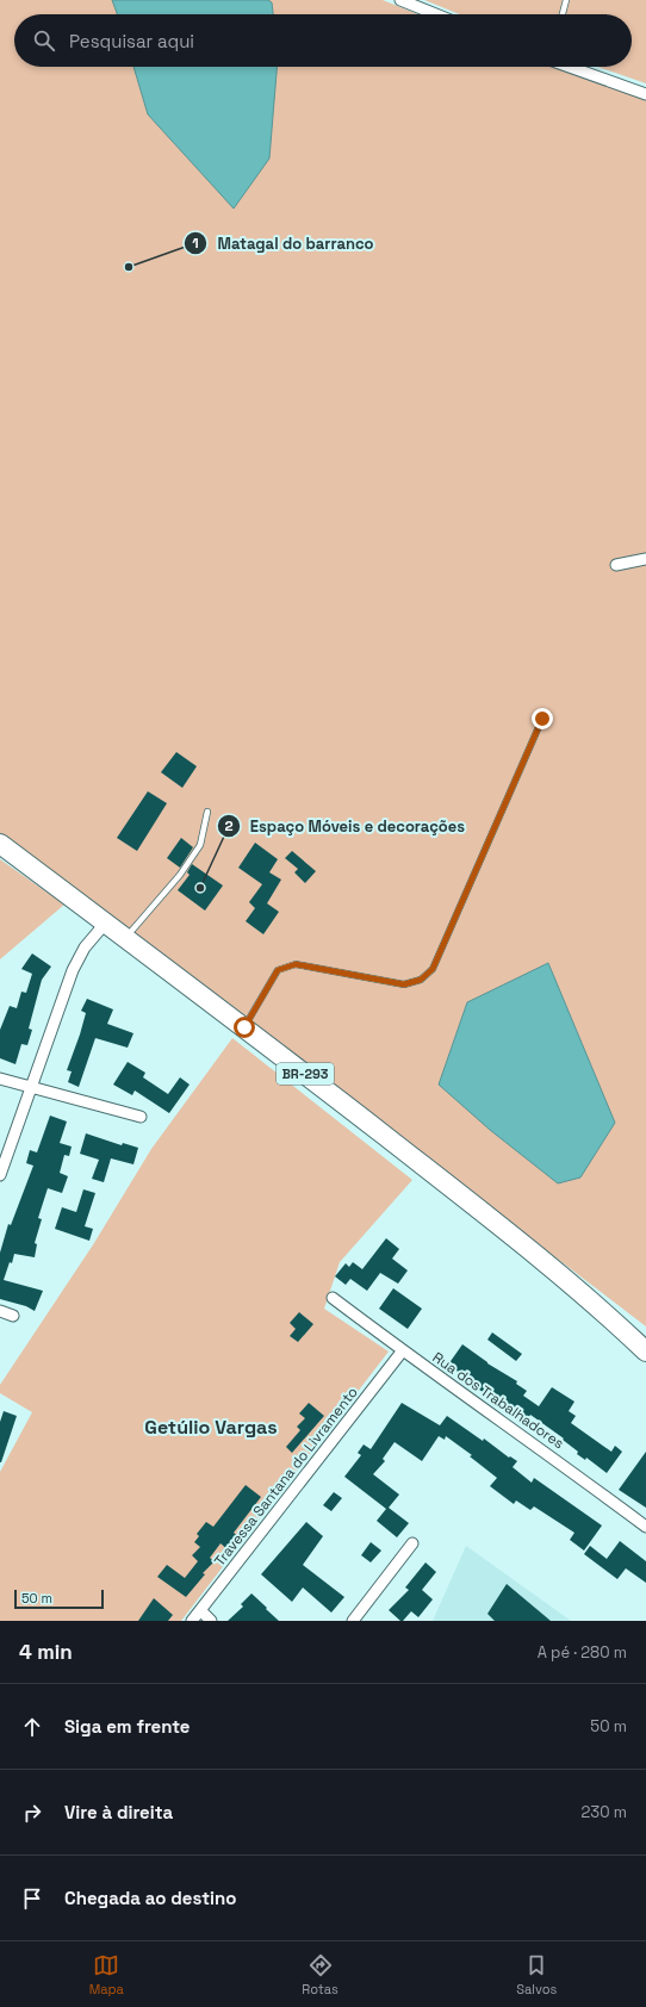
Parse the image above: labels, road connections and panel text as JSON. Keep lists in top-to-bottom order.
{
  "streets": {
    "highway": ["BR-293"],
    "street": ["Rua dos Trabalhadores", "Travessa Santana do Livramento"]
  },
  "crossings": [
    ["Rua dos Trabalhadores", "Travessa Santana do Livramento"]
  ],
  "districts": ["Getúlio Vargas"],
  "places": ["Matagal do barranco", "Espaço Móveis e decorações"],
  "scale_bar": "50 m",
  "page": {
    "search": "Pesquisar aqui",
    "scale": "50 m",
    "heading": ["4 min", "A pé · 280 m"],
    "list": [
      ["Siga em frente", "50 m"],
      ["Vire à direita", "230 m"],
      "Chegada ao destino"
    ],
    "nav": ["Mapa", "Rotas", "Salvos"]
  }
}
